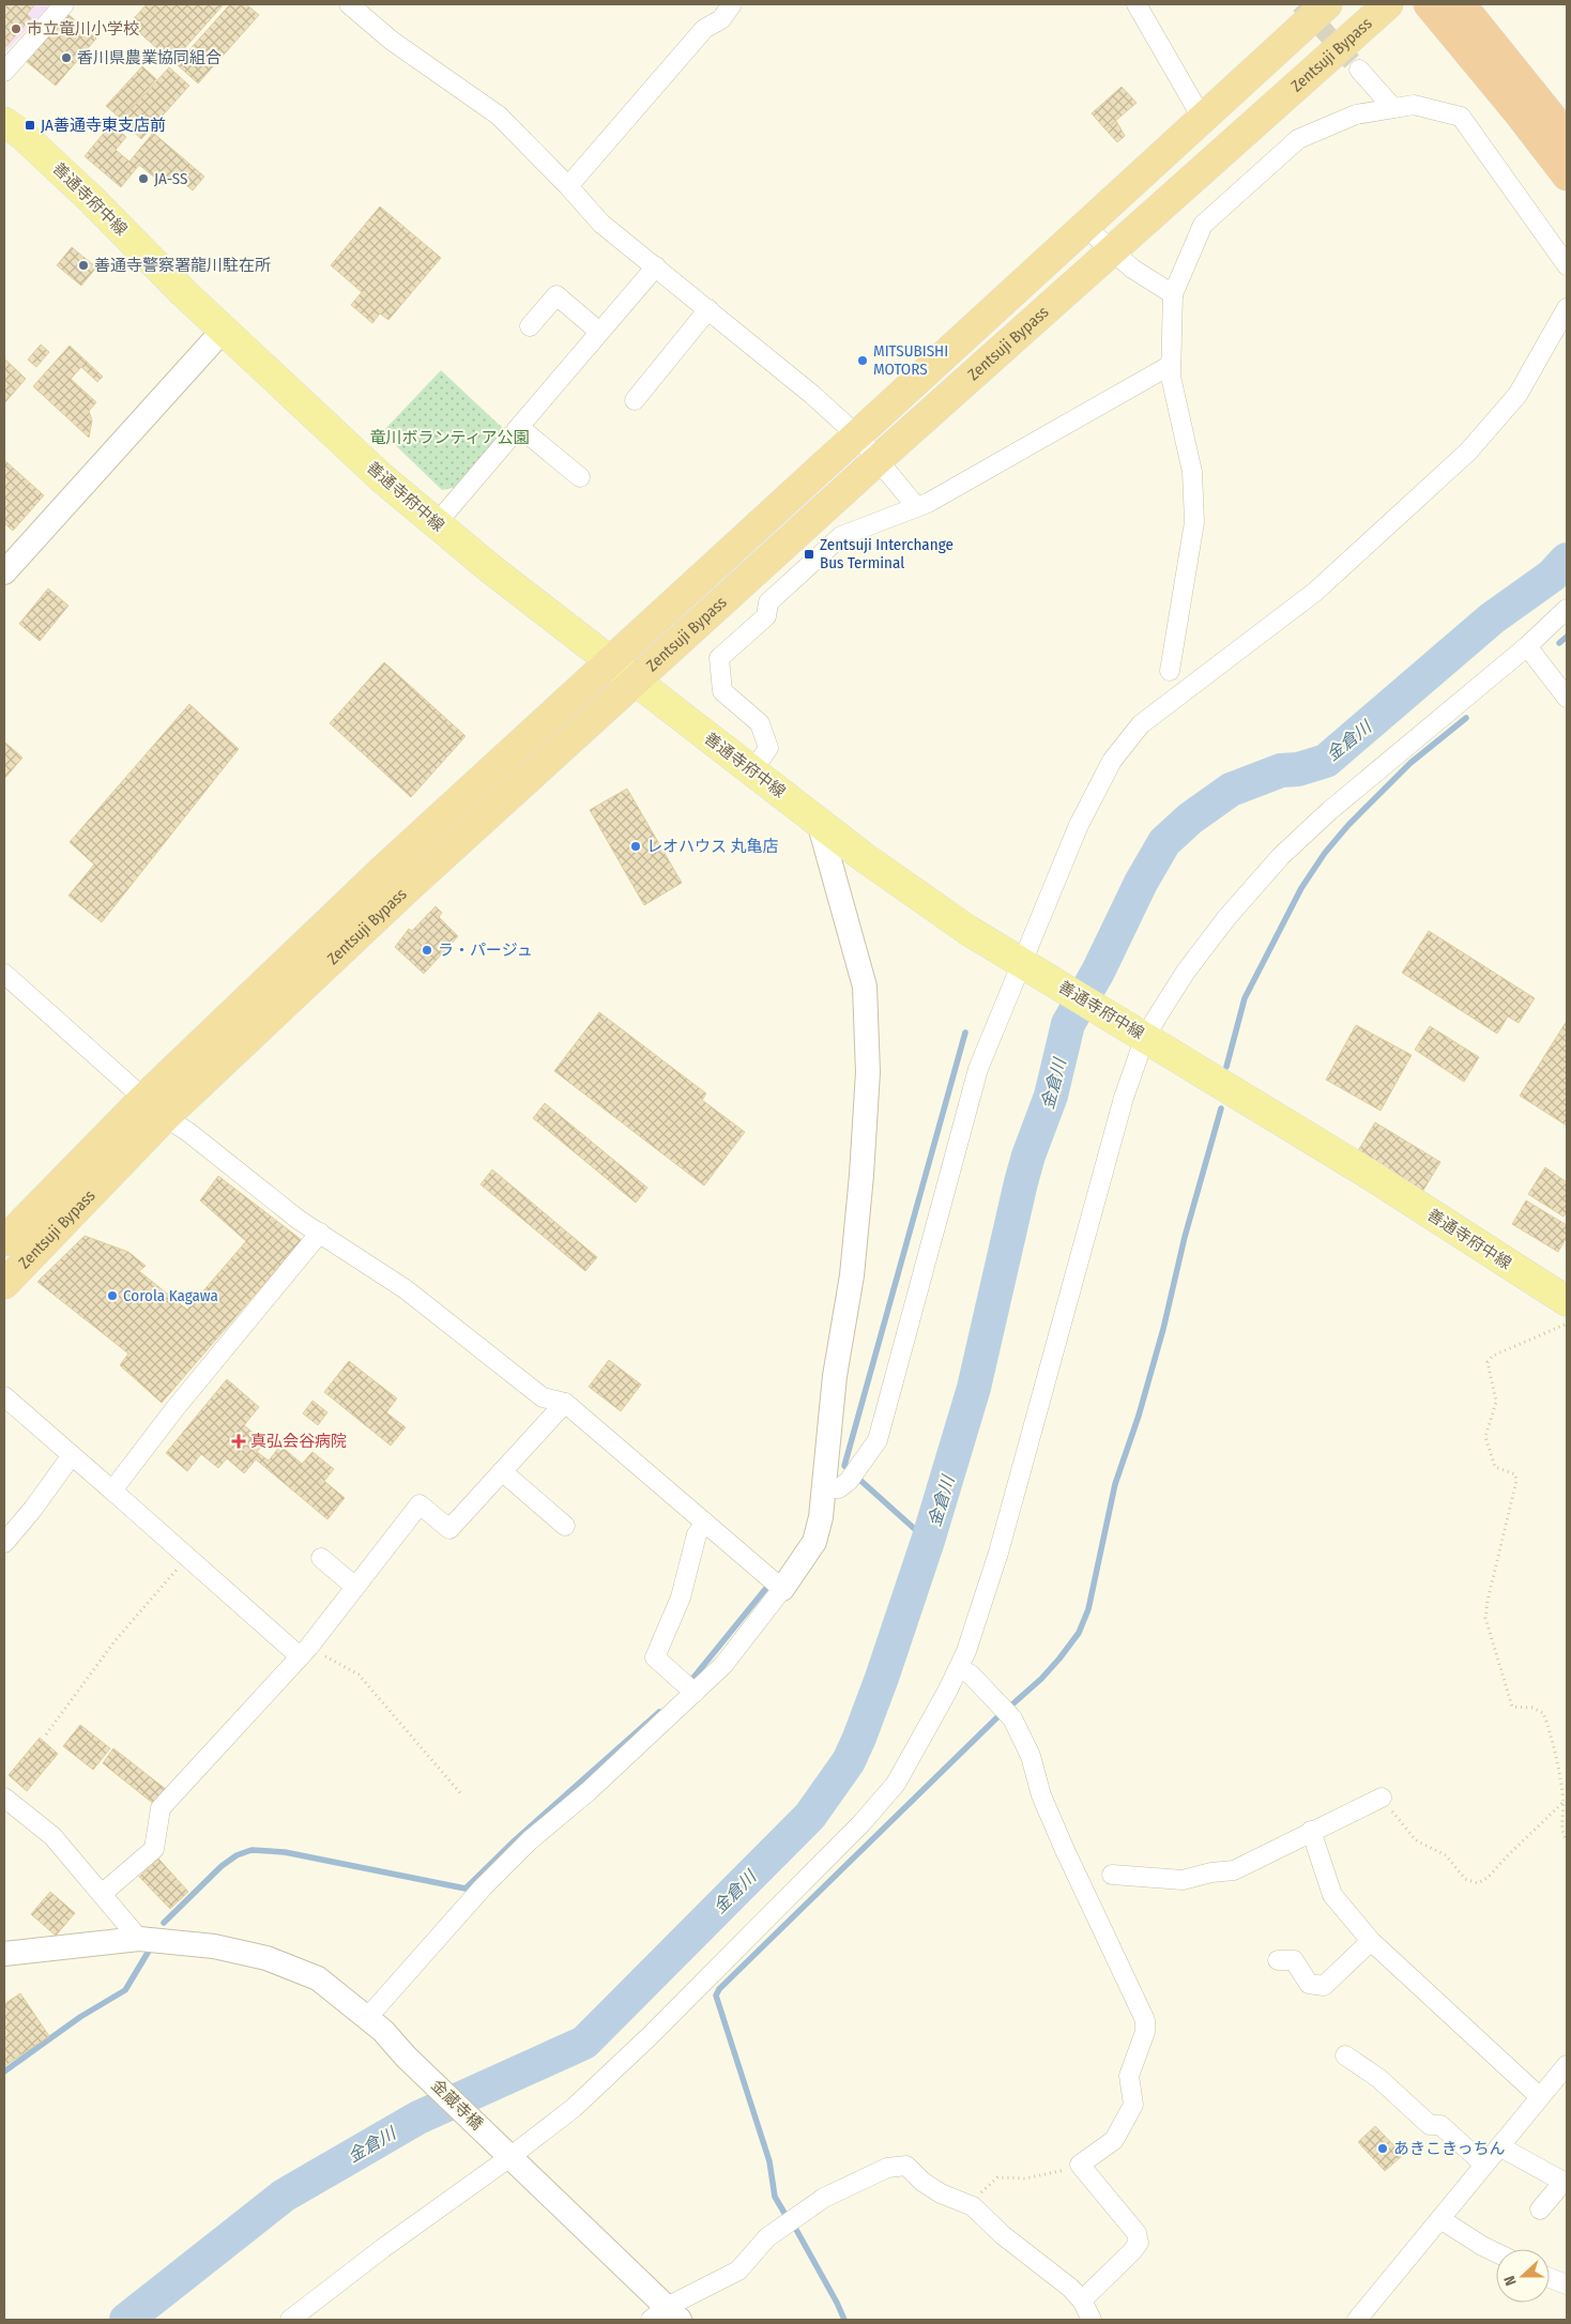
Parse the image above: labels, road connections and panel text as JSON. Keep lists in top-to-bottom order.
{
  "streets": {
    "highway": ["Zentsuji Bypass"],
    "main road": ["善通寺府中線"],
    "street": ["金蔵寺橋"]
  },
  "crossings": [
    ["Zentsuji Bypass", "善通寺府中線"]
  ],
  "water": ["金倉川"],
  "parks": ["竜川ボランティア公園"],
  "places": {
    "other": [
      "市立竜川小学校",
      "香川県農業協同組合",
      "JA-SS",
      "善通寺警察署龍川駐在所",
      "MITSUBISHI MOTORS",
      "レオハウス 丸亀店",
      "ラ・パージュ",
      "Corola Kagawa",
      "あきこきっちん"
    ],
    "transit": ["JA善通寺東支店前", "Zentsuji Interchange Bus Terminal"],
    "health": ["真弘会谷病院"]
  },
  "north": "left"
}
